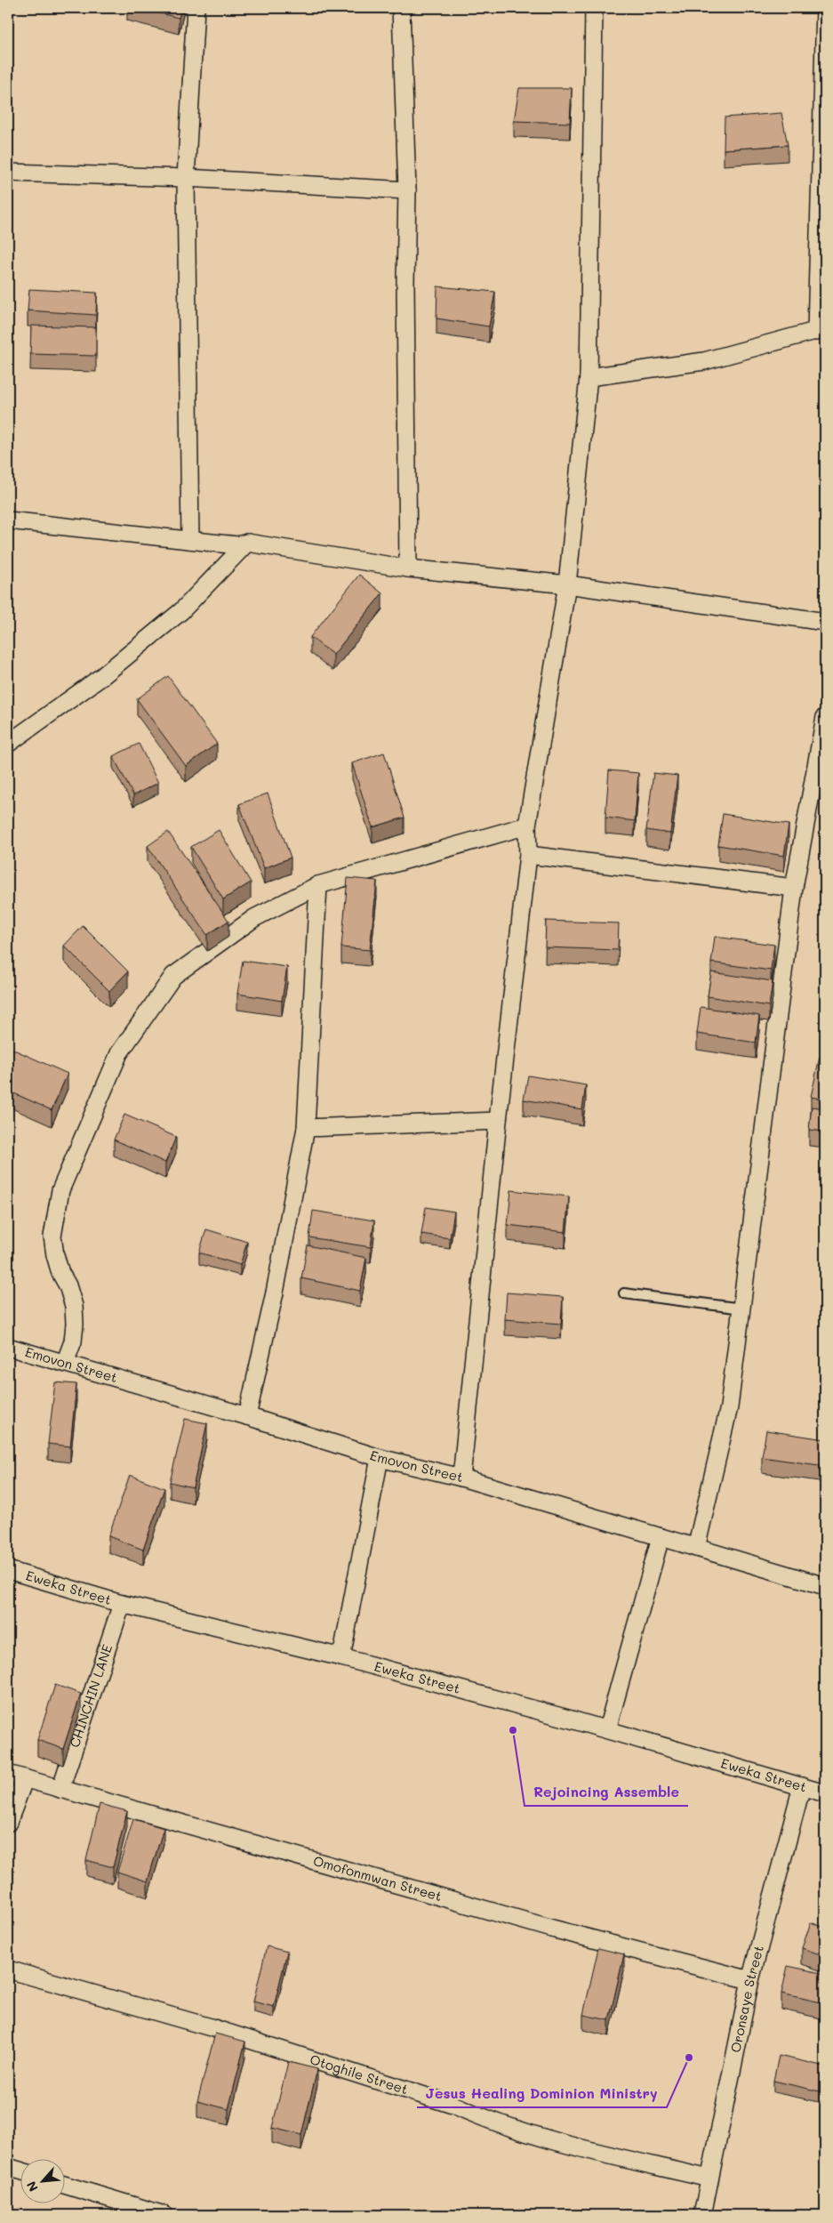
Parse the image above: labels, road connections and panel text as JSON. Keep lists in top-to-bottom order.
{
  "streets": {
    "street": [
      "Emovon Street",
      "Eweka Street",
      "CHINCHIN LANE",
      "Omofonmwan Street",
      "Oronsaye Street",
      "Otoghile Street"
    ]
  },
  "crossings": [
    ["Eweka Street", "CHINCHIN LANE"],
    ["Eweka Street", "Oronsaye Street"],
    ["CHINCHIN LANE", "Omofonmwan Street"],
    ["Omofonmwan Street", "Oronsaye Street"],
    ["Oronsaye Street", "Otoghile Street"]
  ],
  "places": ["Rejoincing Assemble", "Jesus Healing Dominion Ministry"],
  "north": "bottom left"
}
